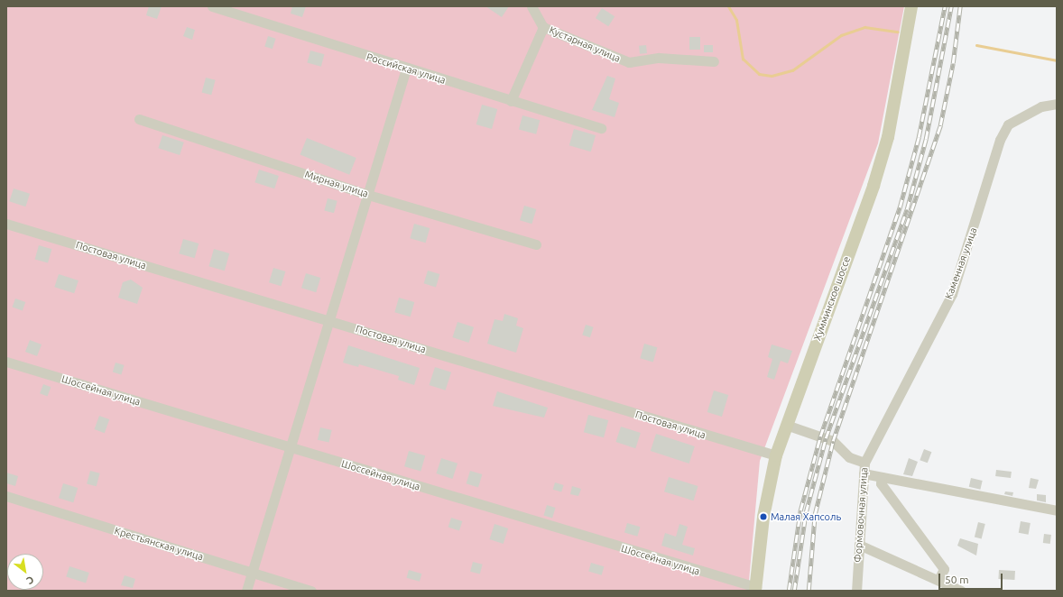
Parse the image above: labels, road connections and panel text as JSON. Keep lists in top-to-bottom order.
{
  "streets": {
    "main road": ["Хумминское шоссе"],
    "street": [
      "Кустарная улица",
      "Российская улица",
      "Мирная улица",
      "Постовая улица",
      "Каменная улица",
      "Шоссейная улица",
      "Формовочная улица",
      "Крестьянская улица"
    ]
  },
  "crossings": [
    ["Постовая улица", "Хумминское шоссе"],
    ["Каменная улица", "Формовочная улица"],
    ["Хумминское шоссе", "Шоссейная улица"],
    ["Хумминское шоссе", "Формовочная улица"]
  ],
  "places": ["Малая Хапсоль"],
  "scale_bar": "50 m",
  "north": "bottom right"
}
